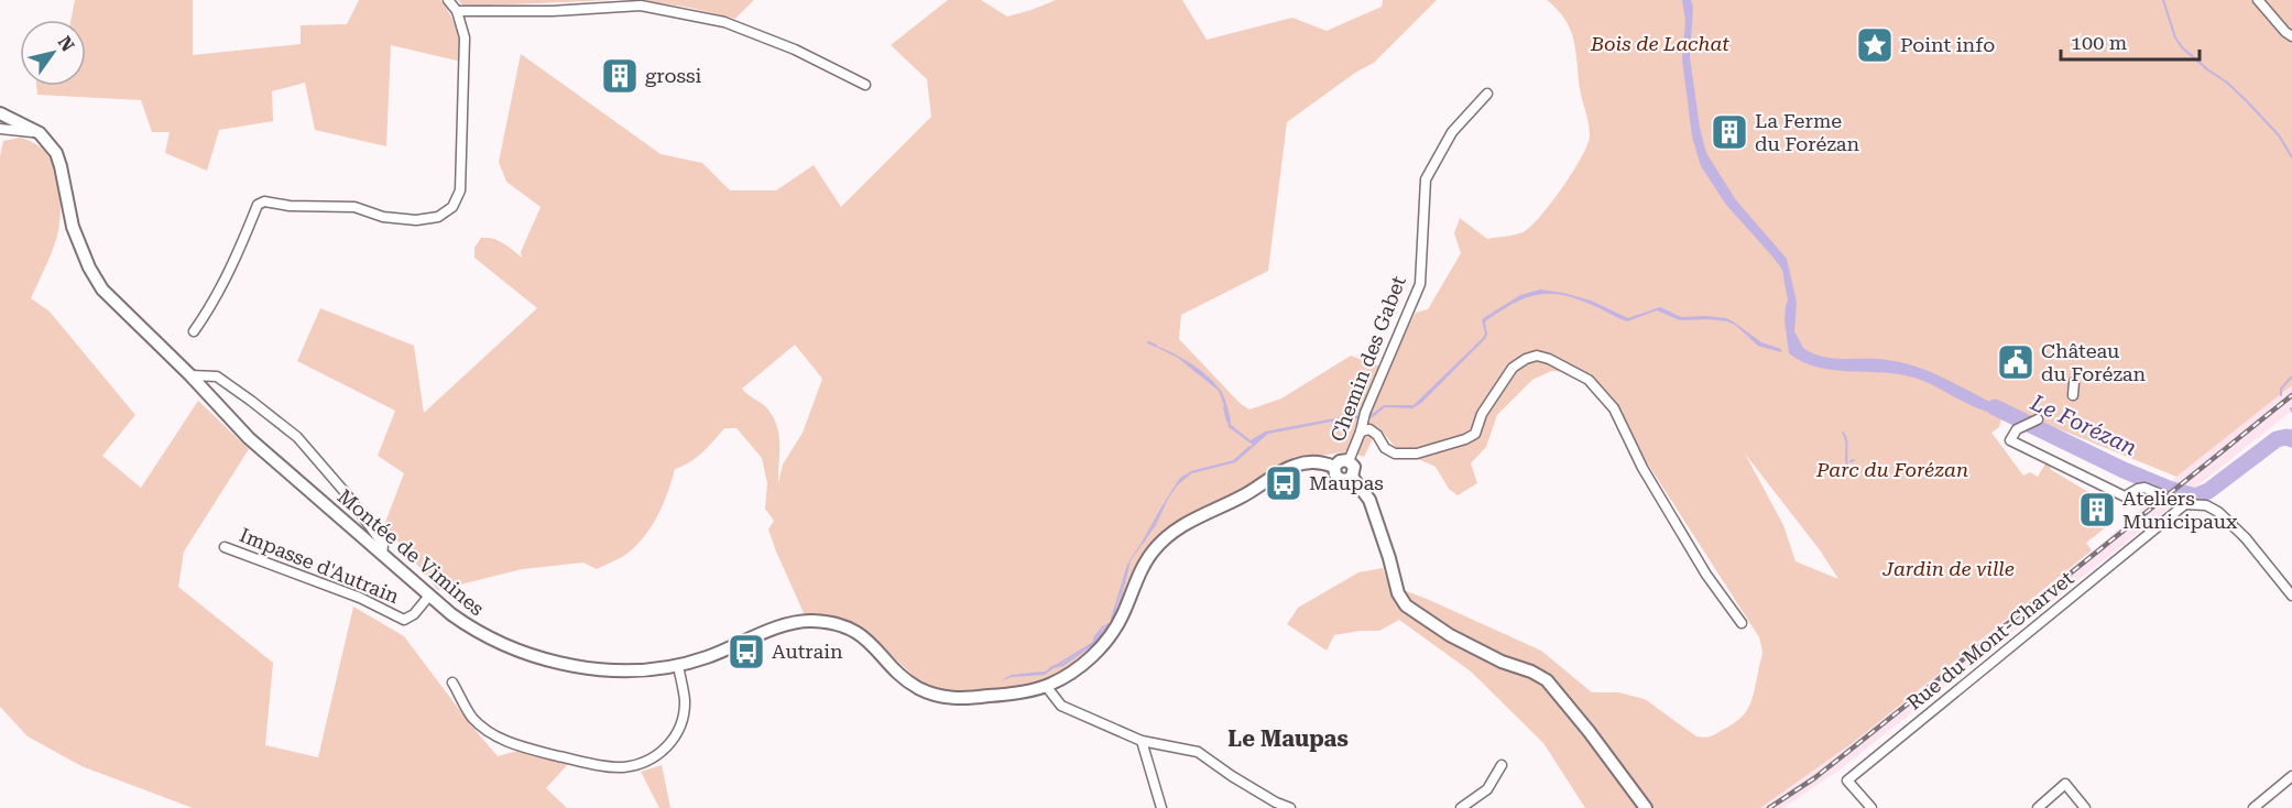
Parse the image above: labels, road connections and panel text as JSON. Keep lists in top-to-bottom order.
{
  "streets": {
    "street": [
      "Chemin des Gabet",
      "Montée de Vimines",
      "Impasse d'Autrain",
      "Rue du Mont-Charvet"
    ]
  },
  "crossings": [
    ["Chemin des Gabet", "Montée de Vimines"],
    ["Montée de Vimines", "Impasse d'Autrain"]
  ],
  "districts": ["Le Maupas"],
  "water": ["Le Forézan"],
  "parks": ["Bois de Lachat", "Parc du Forézan", "Jardin de ville"],
  "places": {
    "place": ["Point info"],
    "building": ["grossi", "La Ferme du Forézan", "Ateliers Municipaux"],
    "public building": ["Château du Forézan"],
    "bus stop": ["Maupas", "Autrain"]
  },
  "scale_bar": "100 m",
  "north": "top right"
}
